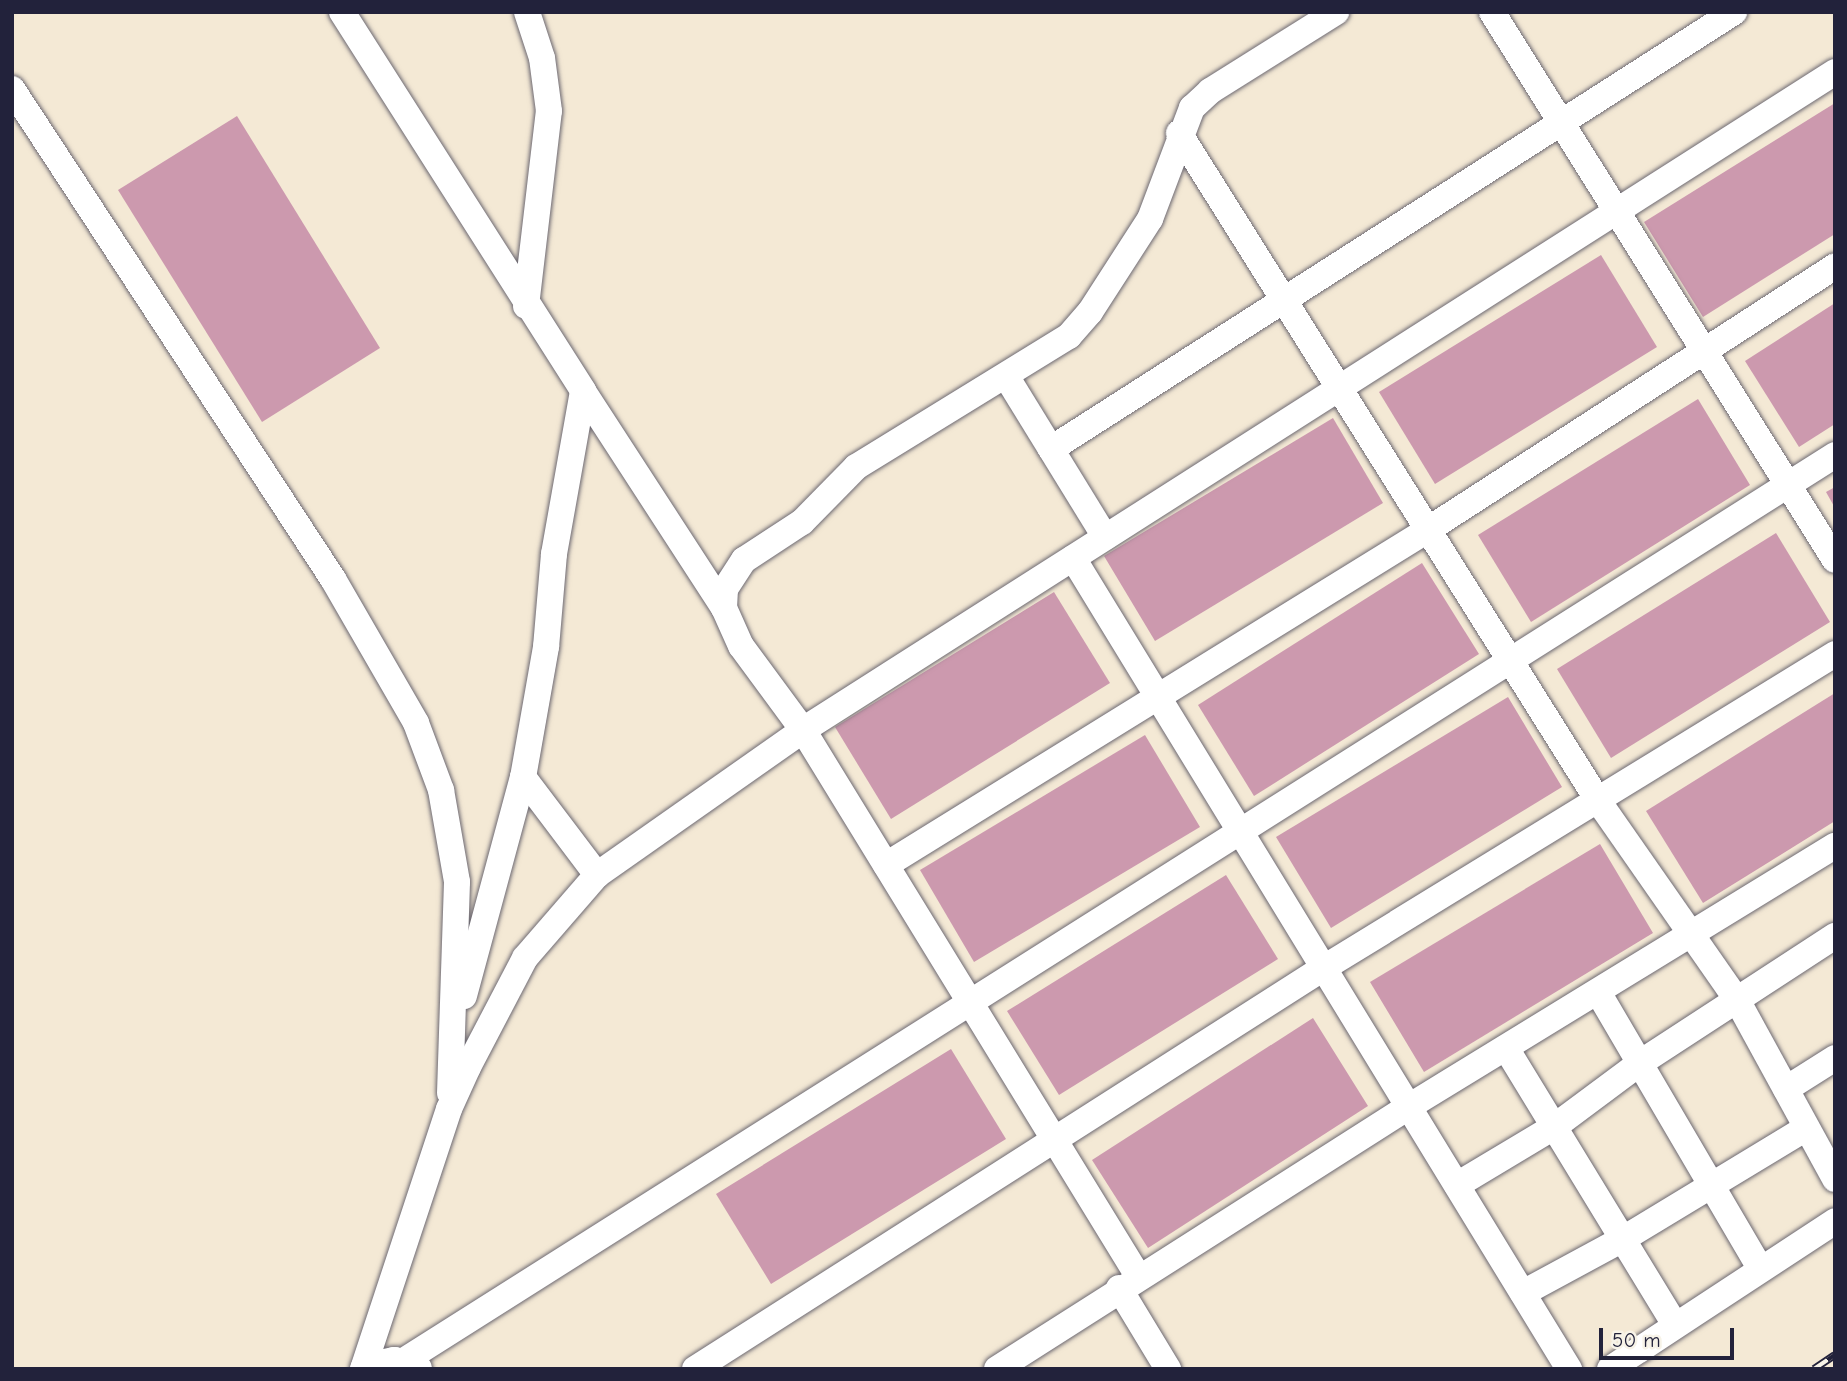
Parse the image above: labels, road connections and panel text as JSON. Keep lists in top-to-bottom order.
{
  "scale_bar": "50 m"
}
